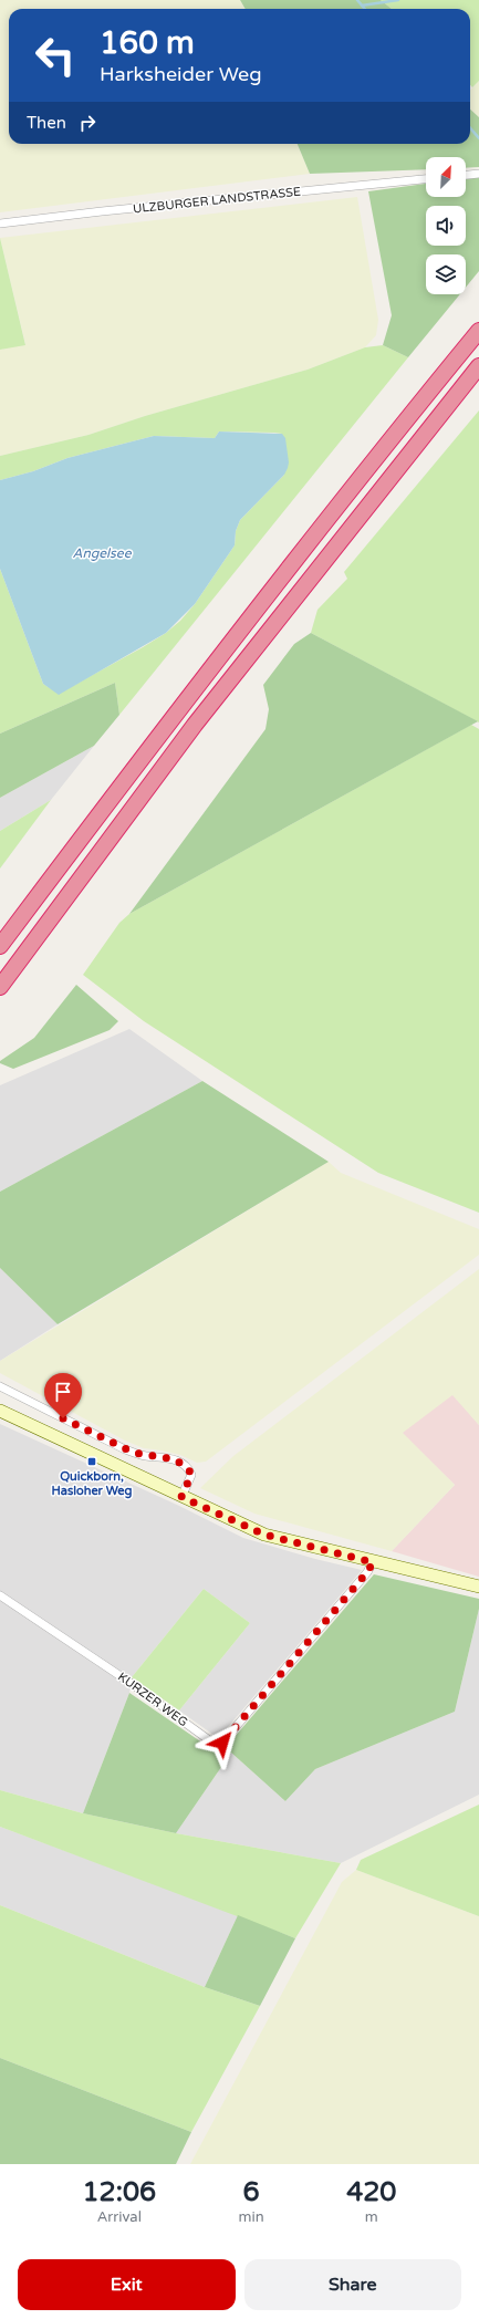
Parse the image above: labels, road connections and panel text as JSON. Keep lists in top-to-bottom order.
{
  "streets": {
    "street": ["ULZBURGER LANDSTRASSE", "KURZER WEG"]
  },
  "water": ["Angelsee"],
  "places": {
    "transit": ["Quickborn, Hasloher Weg"]
  },
  "north": "top right",
  "page": {
    "turn": ["160 m", "Harksheider Weg"],
    "then": "Then",
    "eta": [
      "12:06",
      "Arrival",
      "6",
      "min",
      "420",
      "m"
    ],
    "buttons": ["Exit", "Share"]
  }
}
